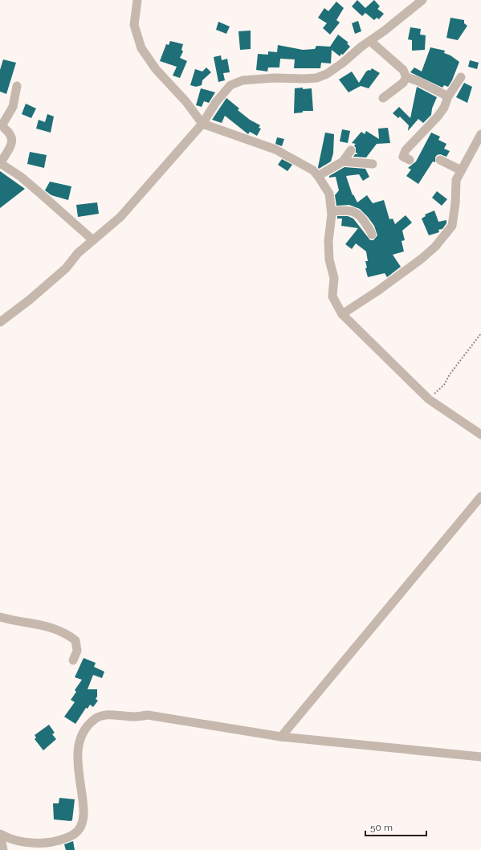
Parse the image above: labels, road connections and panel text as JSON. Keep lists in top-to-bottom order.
{
  "scale_bar": "50 m"
}
